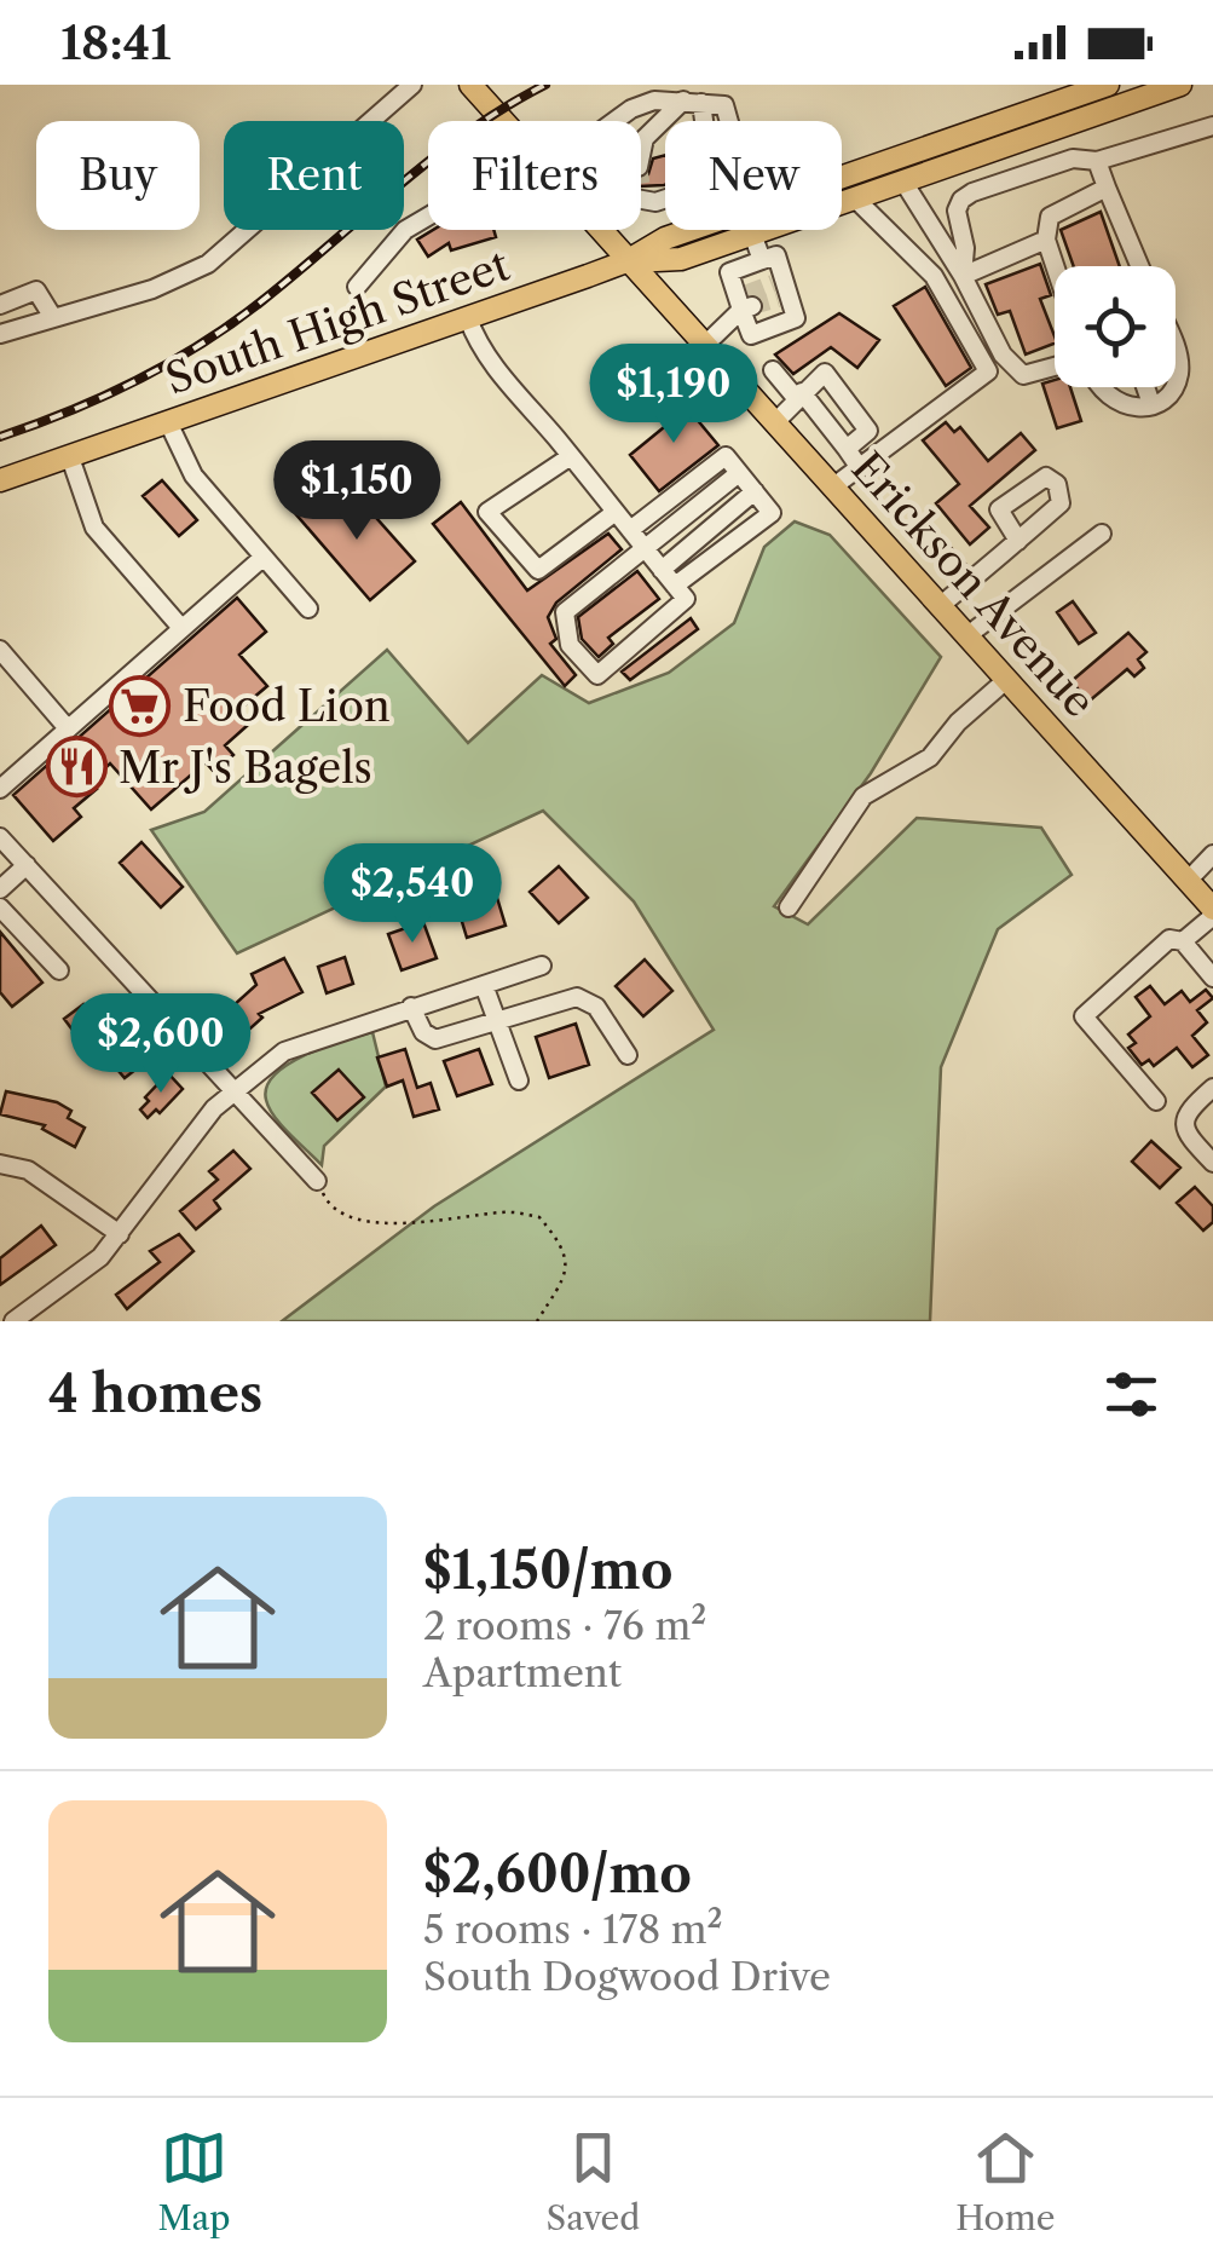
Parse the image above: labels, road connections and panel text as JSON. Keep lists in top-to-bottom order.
{
  "streets": {
    "main road": ["South High Street", "Erickson Avenue"]
  },
  "crossings": [
    ["South High Street", "Erickson Avenue"]
  ],
  "places": {
    "supermarket": ["Food Lion"],
    "restaurant": ["Mr J's Bagels"]
  },
  "page": {
    "status": "18:41",
    "chip": [
      "Buy",
      "Rent",
      "Filters",
      "New"
    ],
    "price": [
      "$1,190",
      "$1,150",
      "$2,540",
      "$2,600"
    ],
    "heading": "4 homes",
    "list": [
      {
        "name": "$1,150/mo",
        "note": "2 rooms · 76 m² · Apartment"
      },
      {
        "name": "$2,600/mo",
        "note": "5 rooms · 178 m² · South Dogwood Drive"
      }
    ],
    "tabs": ["Map", "Saved", "Home"]
  }
}
